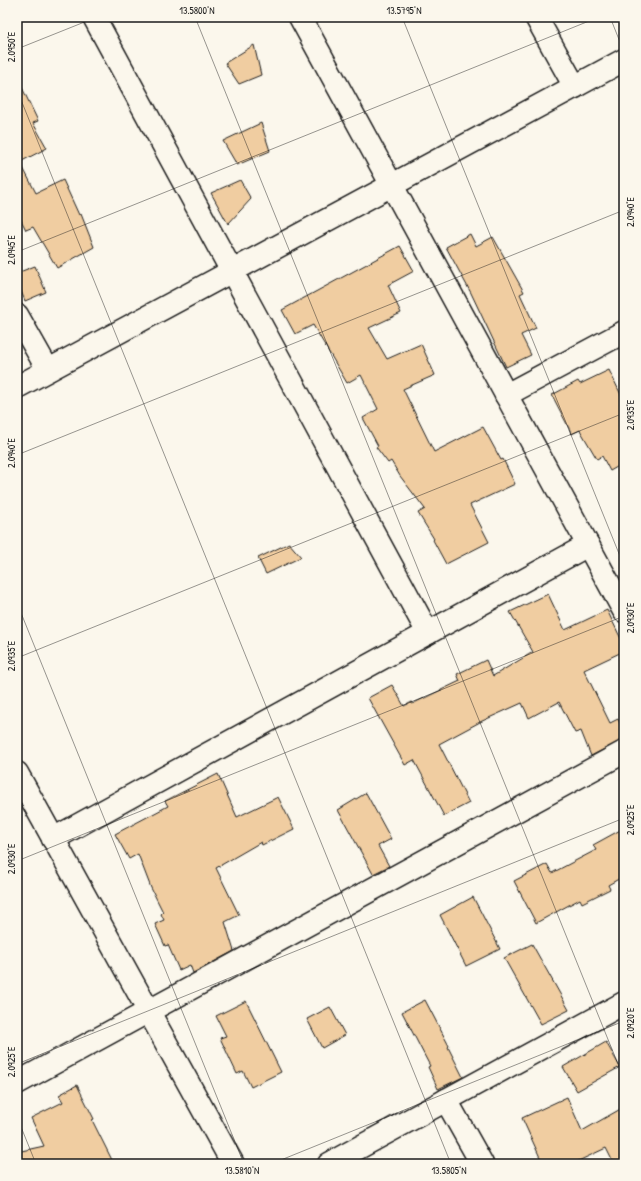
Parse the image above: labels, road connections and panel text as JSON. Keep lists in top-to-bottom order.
{
  "coordinates": [
    "13.5800°N",
    "13.5795°N",
    "2.0950°E",
    "2.0940°E",
    "2.0945°E",
    "2.0935°E",
    "2.0930°E",
    "2.0925°E",
    "2.0920°E",
    "13.5810°N",
    "13.5805°N"
  ]
}
